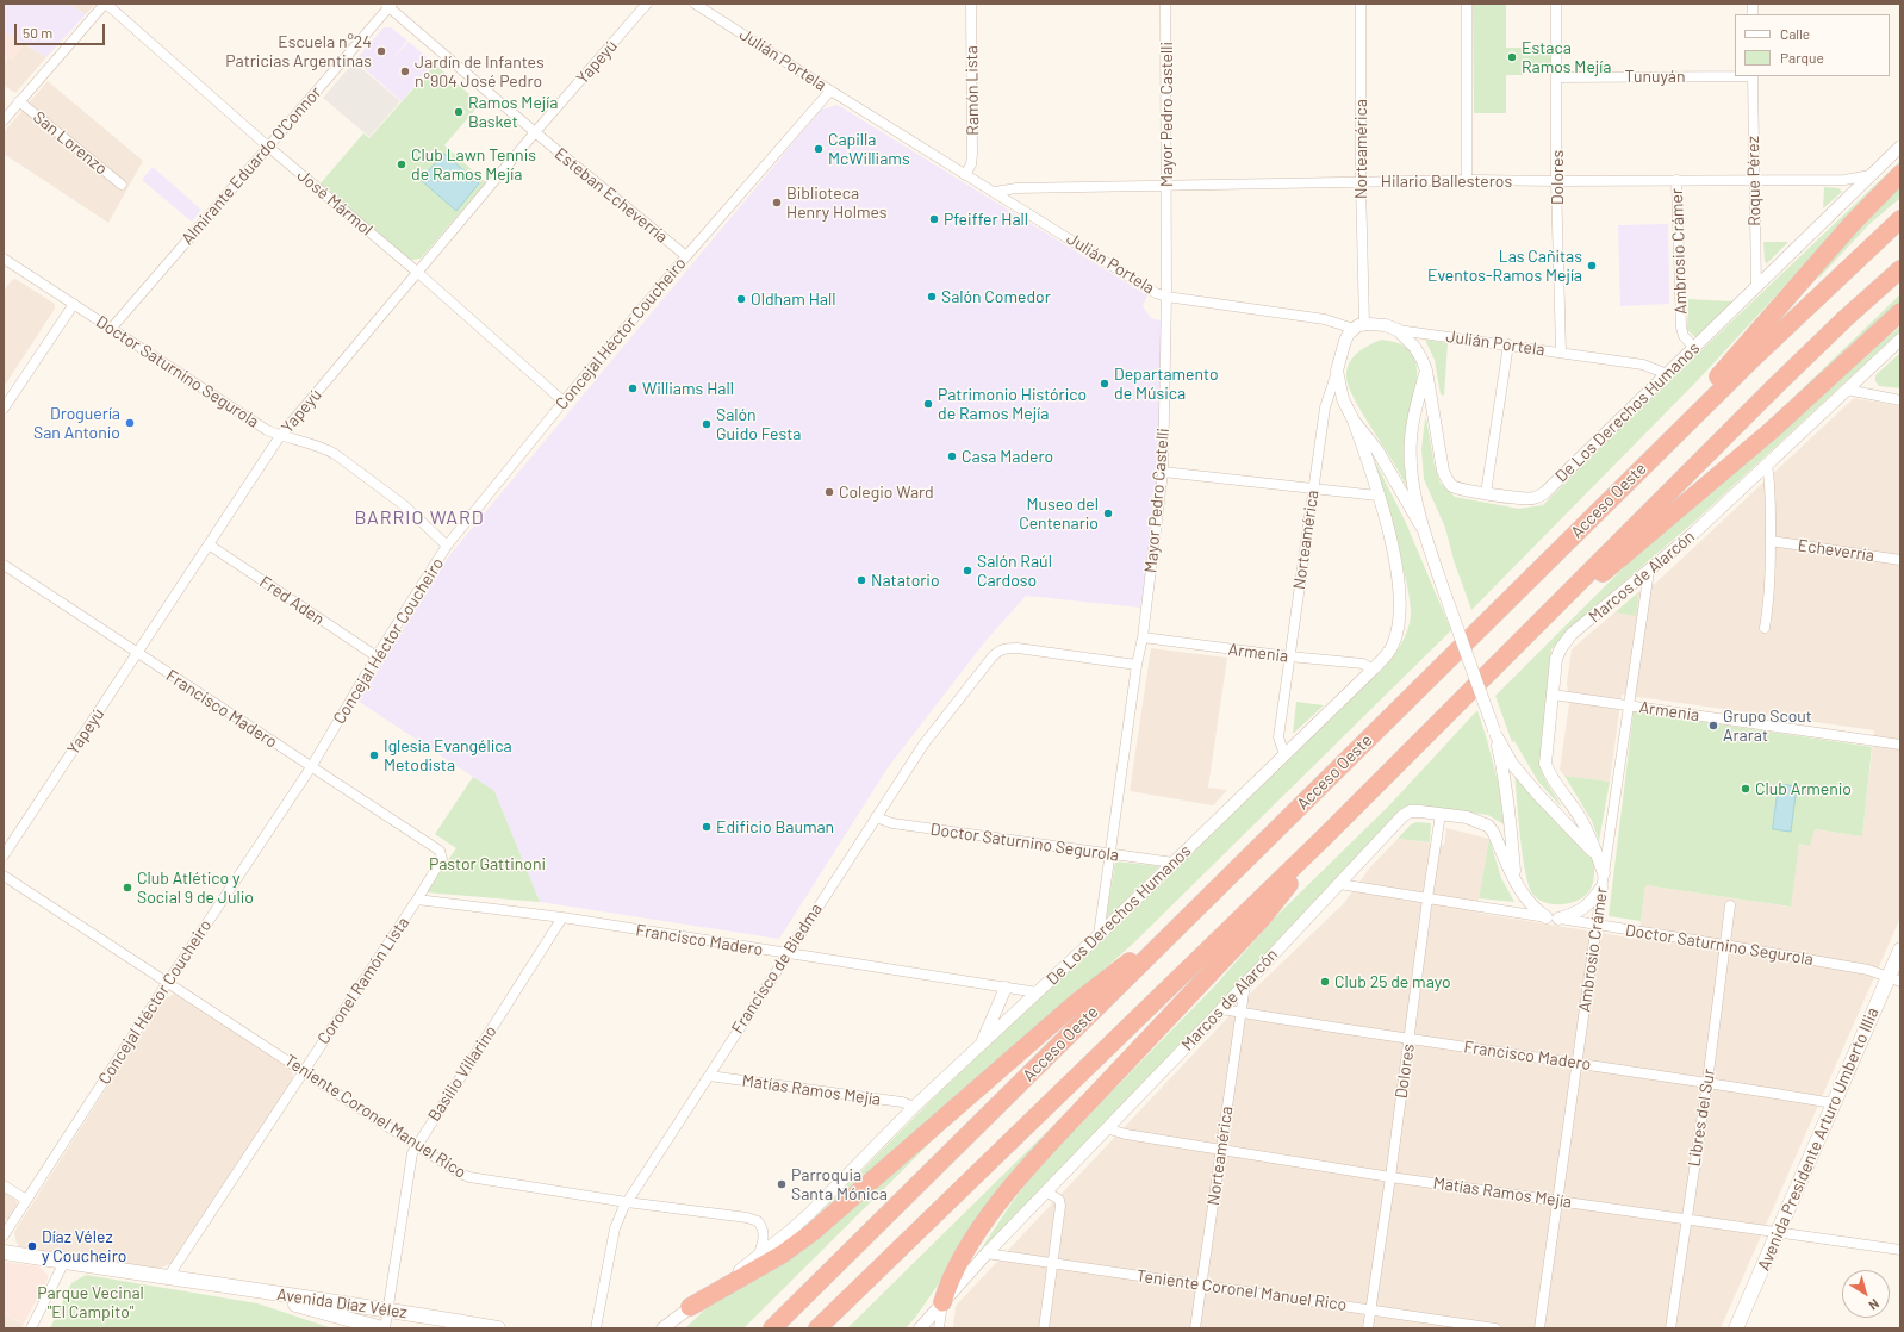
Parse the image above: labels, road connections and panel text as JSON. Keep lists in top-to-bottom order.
{
  "streets": {
    "highway": ["Acceso Oeste"],
    "main road": ["Avenida Presidente Arturo Umberto Illia", "Avenida Díaz Vélez"],
    "street": [
      "Julián Portela",
      "Yapeyú",
      "Tunuyán",
      "Ramón Lista",
      "Mayor Pedro Castelli",
      "San Lorenzo",
      "Norteamérica",
      "Almirante Eduardo O'Connor",
      "Dolores",
      "Hilario Ballesteros",
      "Roque Pérez",
      "Esteban Echeverría",
      "José Mármol",
      "Ambrosio Crámer",
      "Concejal Héctor Coucheiro",
      "Doctor Saturnino Segurola",
      "De Los Derechos Humanos",
      "Echeverría",
      "Marcos de Alarcón",
      "Fred Aden",
      "Armenia",
      "Francisco Madero",
      "Francisco de Biedma",
      "Coronel Ramón Lista",
      "Basilio Villarino",
      "Matías Ramos Mejía",
      "Teniente Coronel Manuel Rico",
      "Libres del Sur"
    ]
  },
  "crossings": [
    ["Julián Portela", "Ramón Lista"],
    ["Julián Portela", "Mayor Pedro Castelli"],
    ["Julián Portela", "Norteamérica"],
    ["Julián Portela", "Dolores"],
    ["Julián Portela", "Hilario Ballesteros"],
    ["Julián Portela", "Concejal Héctor Coucheiro"],
    ["Julián Portela", "De Los Derechos Humanos"],
    ["Yapeyú", "Esteban Echeverría"],
    ["Yapeyú", "José Mármol"],
    ["Yapeyú", "Doctor Saturnino Segurola"],
    ["Yapeyú", "Fred Aden"],
    ["Yapeyú", "Francisco Madero"],
    ["Tunuyán", "Dolores"],
    ["Tunuyán", "Roque Pérez"],
    ["Mayor Pedro Castelli", "Hilario Ballesteros"],
    ["Mayor Pedro Castelli", "Doctor Saturnino Segurola"],
    ["Mayor Pedro Castelli", "De Los Derechos Humanos"],
    ["Mayor Pedro Castelli", "Armenia"],
    ["Mayor Pedro Castelli", "Francisco de Biedma"],
    ["Norteamérica", "Hilario Ballesteros"],
    ["Norteamérica", "De Los Derechos Humanos"],
    ["Norteamérica", "Marcos de Alarcón"],
    ["Norteamérica", "Armenia"],
    ["Norteamérica", "Francisco Madero"],
    ["Norteamérica", "Matías Ramos Mejía"],
    ["Norteamérica", "Teniente Coronel Manuel Rico"],
    ["Almirante Eduardo O'Connor", "Esteban Echeverría"],
    ["Almirante Eduardo O'Connor", "José Mármol"],
    ["Almirante Eduardo O'Connor", "Doctor Saturnino Segurola"],
    ["Dolores", "Hilario Ballesteros"],
    ["Dolores", "Doctor Saturnino Segurola"],
    ["Dolores", "Marcos de Alarcón"],
    ["Dolores", "Francisco Madero"],
    ["Dolores", "Matías Ramos Mejía"],
    ["Dolores", "Teniente Coronel Manuel Rico"],
    ["Hilario Ballesteros", "Roque Pérez"],
    ["Hilario Ballesteros", "Ambrosio Crámer"],
    ["Hilario Ballesteros", "De Los Derechos Humanos"],
    ["Roque Pérez", "De Los Derechos Humanos"],
    ["Esteban Echeverría", "Concejal Héctor Coucheiro"],
    ["José Mármol", "Concejal Héctor Coucheiro"],
    ["Ambrosio Crámer", "Doctor Saturnino Segurola"],
    ["Ambrosio Crámer", "De Los Derechos Humanos"],
    ["Ambrosio Crámer", "Marcos de Alarcón"],
    ["Ambrosio Crámer", "Armenia"],
    ["Ambrosio Crámer", "Francisco Madero"],
    ["Ambrosio Crámer", "Matías Ramos Mejía"],
    ["Concejal Héctor Coucheiro", "Doctor Saturnino Segurola"],
    ["Concejal Héctor Coucheiro", "Fred Aden"],
    ["Concejal Héctor Coucheiro", "Francisco Madero"],
    ["Concejal Héctor Coucheiro", "Teniente Coronel Manuel Rico"],
    ["Doctor Saturnino Segurola", "De Los Derechos Humanos"],
    ["Doctor Saturnino Segurola", "Marcos de Alarcón"],
    ["Doctor Saturnino Segurola", "Francisco de Biedma"],
    ["Doctor Saturnino Segurola", "Libres del Sur"],
    ["Doctor Saturnino Segurola", "Avenida Presidente Arturo Umberto Illia"],
    ["De Los Derechos Humanos", "Armenia"],
    ["De Los Derechos Humanos", "Francisco Madero"],
    ["De Los Derechos Humanos", "Matías Ramos Mejía"],
    ["De Los Derechos Humanos", "Teniente Coronel Manuel Rico"],
    ["Marcos de Alarcón", "Armenia"],
    ["Marcos de Alarcón", "Francisco Madero"],
    ["Marcos de Alarcón", "Matías Ramos Mejía"],
    ["Marcos de Alarcón", "Teniente Coronel Manuel Rico"],
    ["Francisco Madero", "Francisco de Biedma"],
    ["Francisco Madero", "Coronel Ramón Lista"],
    ["Francisco Madero", "Basilio Villarino"],
    ["Francisco Madero", "Libres del Sur"],
    ["Francisco Madero", "Avenida Presidente Arturo Umberto Illia"],
    ["Francisco de Biedma", "Matías Ramos Mejía"],
    ["Francisco de Biedma", "Teniente Coronel Manuel Rico"],
    ["Coronel Ramón Lista", "Teniente Coronel Manuel Rico"],
    ["Basilio Villarino", "Teniente Coronel Manuel Rico"],
    ["Basilio Villarino", "Avenida Díaz Vélez"],
    ["Matías Ramos Mejía", "Libres del Sur"],
    ["Matías Ramos Mejía", "Avenida Presidente Arturo Umberto Illia"]
  ],
  "districts": ["BARRIO WARD"],
  "parks": ["Pastor Gattinoni", "Parque Vecinal \"El Campito\""],
  "places": [
    "Escuela n°24 Patricias Argentinas",
    "Estaca Ramos Mejía",
    "Jardín de Infantes n°904 José Pedro",
    "Ramos Mejía Basket",
    "Capilla McWilliams",
    "Club Lawn Tennis de Ramos Mejía",
    "Biblioteca Henry Holmes",
    "Pfeiffer Hall",
    "Las Cañitas Eventos-Ramos Mejía",
    "Salón Comedor",
    "Oldham Hall",
    "Departamento de Música",
    "Williams Hall",
    "Patrimonio Histórico de Ramos Mejía",
    "Droguería San Antonio",
    "Salón Guido Festa",
    "Casa Madero",
    "Colegio Ward",
    "Museo del Centenario",
    "Salón Raúl Cardoso",
    "Natatorio",
    "Grupo Scout Ararat",
    "Iglesia Evangélica Metodista",
    "Club Armenio",
    "Edificio Bauman",
    "Club Atlético y Social 9 de Julio",
    "Club 25 de mayo",
    "Parroquia Santa Mónica",
    "Díaz Vélez y Coucheiro"
  ],
  "legend": ["Calle", "Parque"],
  "scale_bar": "50 m",
  "north": "bottom right"
}
